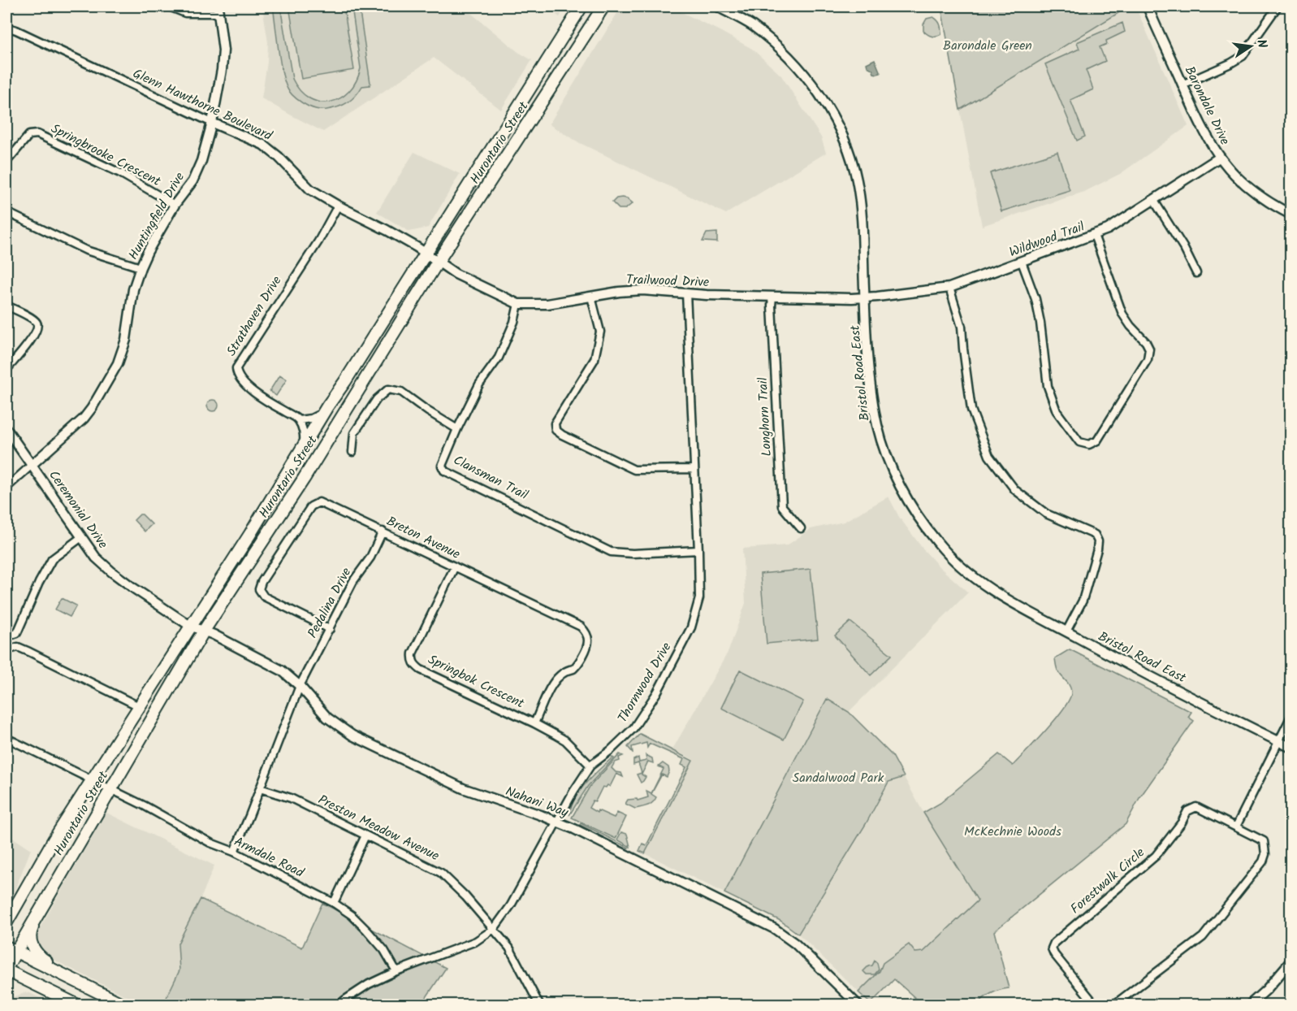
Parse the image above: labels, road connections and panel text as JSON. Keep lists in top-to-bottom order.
{
  "streets": {
    "main road": ["Hurontario Street"],
    "street": [
      "Glenn Hawthorne Boulevard",
      "Barondale Drive",
      "Springbrooke Crescent",
      "Huntingfield Drive",
      "Wildwood Trail",
      "Trailwood Drive",
      "Strathaven Drive",
      "Bristol Road East",
      "Longhorn Trail",
      "Clansman Trail",
      "Ceremonial Drive",
      "Breton Avenue",
      "Pedalina Drive",
      "Springbok Crescent",
      "Thornwood Drive",
      "Nahani Way",
      "Preston Meadow Avenue",
      "Armdale Road",
      "Forestwalk Circle"
    ]
  },
  "crossings": [
    ["Glenn Hawthorne Boulevard", "Hurontario Street"],
    ["Glenn Hawthorne Boulevard", "Huntingfield Drive"],
    ["Glenn Hawthorne Boulevard", "Trailwood Drive"],
    ["Glenn Hawthorne Boulevard", "Strathaven Drive"],
    ["Barondale Drive", "Wildwood Trail"],
    ["Hurontario Street", "Trailwood Drive"],
    ["Hurontario Street", "Ceremonial Drive"],
    ["Hurontario Street", "Nahani Way"],
    ["Hurontario Street", "Armdale Road"],
    ["Springbrooke Crescent", "Huntingfield Drive"],
    ["Huntingfield Drive", "Ceremonial Drive"],
    ["Wildwood Trail", "Trailwood Drive"],
    ["Wildwood Trail", "Bristol Road East"],
    ["Trailwood Drive", "Bristol Road East"],
    ["Trailwood Drive", "Longhorn Trail"],
    ["Trailwood Drive", "Clansman Trail"],
    ["Trailwood Drive", "Thornwood Drive"],
    ["Clansman Trail", "Thornwood Drive"],
    ["Ceremonial Drive", "Nahani Way"],
    ["Breton Avenue", "Pedalina Drive"],
    ["Breton Avenue", "Springbok Crescent"],
    ["Pedalina Drive", "Nahani Way"],
    ["Pedalina Drive", "Preston Meadow Avenue"],
    ["Pedalina Drive", "Armdale Road"],
    ["Springbok Crescent", "Thornwood Drive"],
    ["Thornwood Drive", "Nahani Way"],
    ["Thornwood Drive", "Preston Meadow Avenue"],
    ["Thornwood Drive", "Armdale Road"]
  ],
  "parks": ["Barondale Green", "Sandalwood Park", "McKechnie Woods"],
  "north": "right"
}
